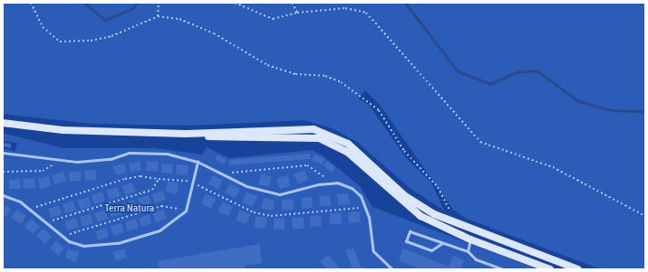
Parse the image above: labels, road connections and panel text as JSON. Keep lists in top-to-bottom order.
{
  "parks": ["Terra Natura"]
}
